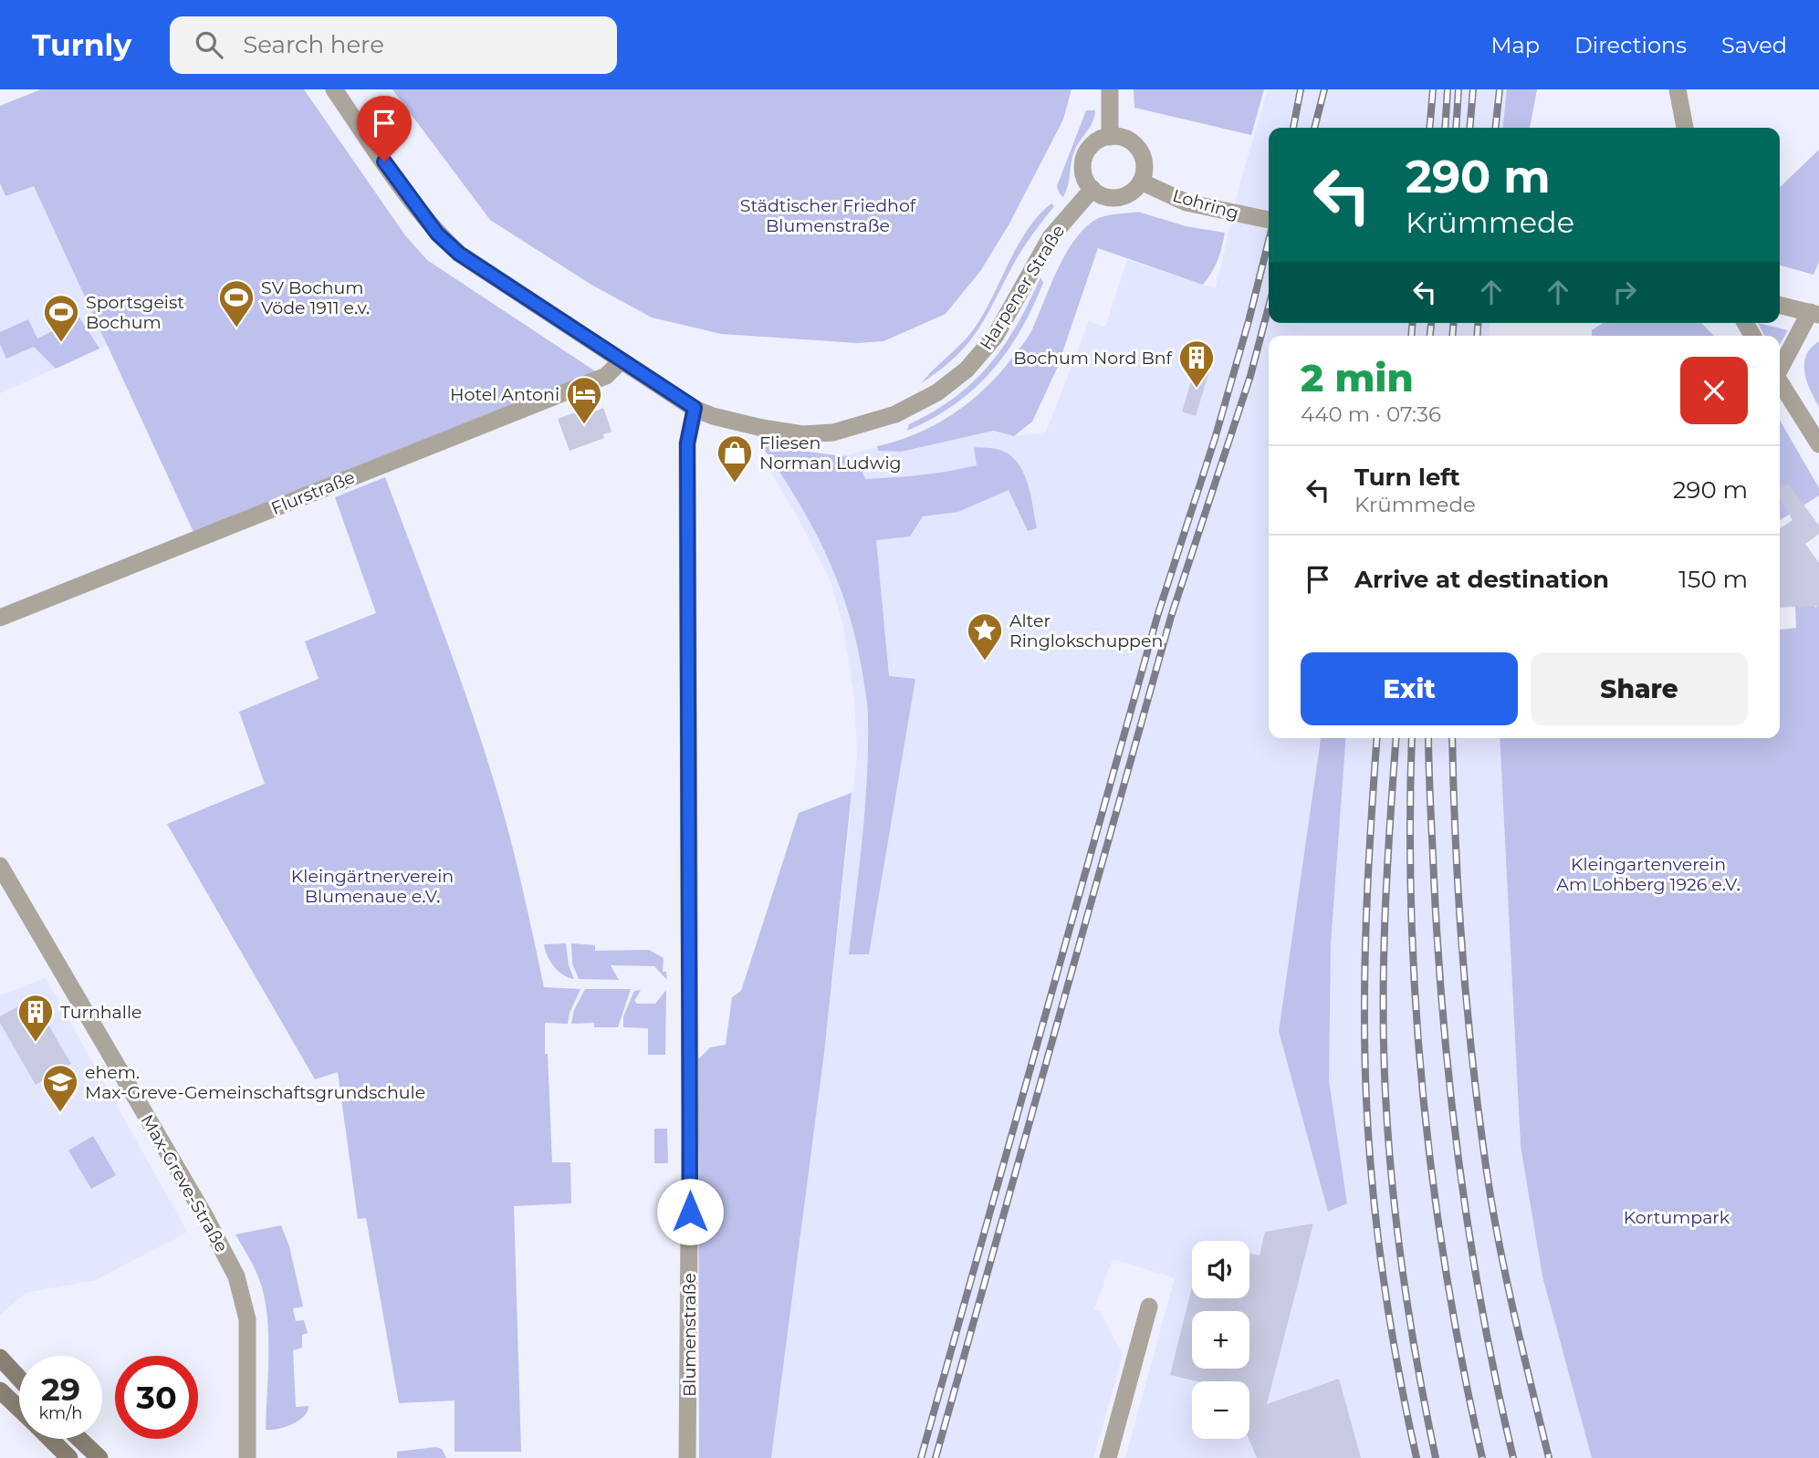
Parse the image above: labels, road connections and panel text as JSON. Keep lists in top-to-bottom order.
{
  "streets": {
    "street": [
      "Lohring",
      "Harpener Straße",
      "Flurstraße",
      "Max-Greve-Straße",
      "Blumenstraße"
    ]
  },
  "crossings": [
    ["Lohring", "Harpener Straße"],
    ["Harpener Straße", "Flurstraße"],
    ["Harpener Straße", "Blumenstraße"]
  ],
  "parks": [
    "Städtischer Friedhof Blumenstraße",
    "Kleingartenverein Am Lohberg 1926 e.V.",
    "Kleingärtnerverein Blumenaue e.V.",
    "Kortumpark"
  ],
  "places": {
    "sports": ["SV Bochum Vöde 1911 e.v.", "Sportsgeist Bochum"],
    "building": ["Bochum Nord Bnf", "Turnhalle"],
    "hotel": ["Hotel Antoni"],
    "shop": ["Fliesen Norman Ludwig"],
    "place": ["Alter Ringlokschuppen"],
    "school or university": ["ehem. Max-Greve-Gemeinschaftsgrundschule"]
  },
  "page": {
    "header": "Turnly",
    "search": "Search here",
    "nav": ["Map", "Directions", "Saved"],
    "turn": ["290 m", "Krümmede"],
    "heading": ["2 min", "440 m · 07:36"],
    "list": [
      {
        "name": "Turn left",
        "note": "Krümmede",
        "value": "290 m"
      },
      {
        "name": "Arrive at destination",
        "value": "150 m"
      }
    ],
    "buttons": ["Exit", "Share"],
    "map_buttons": ["+", "−"],
    "speed": "29 km/h",
    "limit": "30"
  }
}
